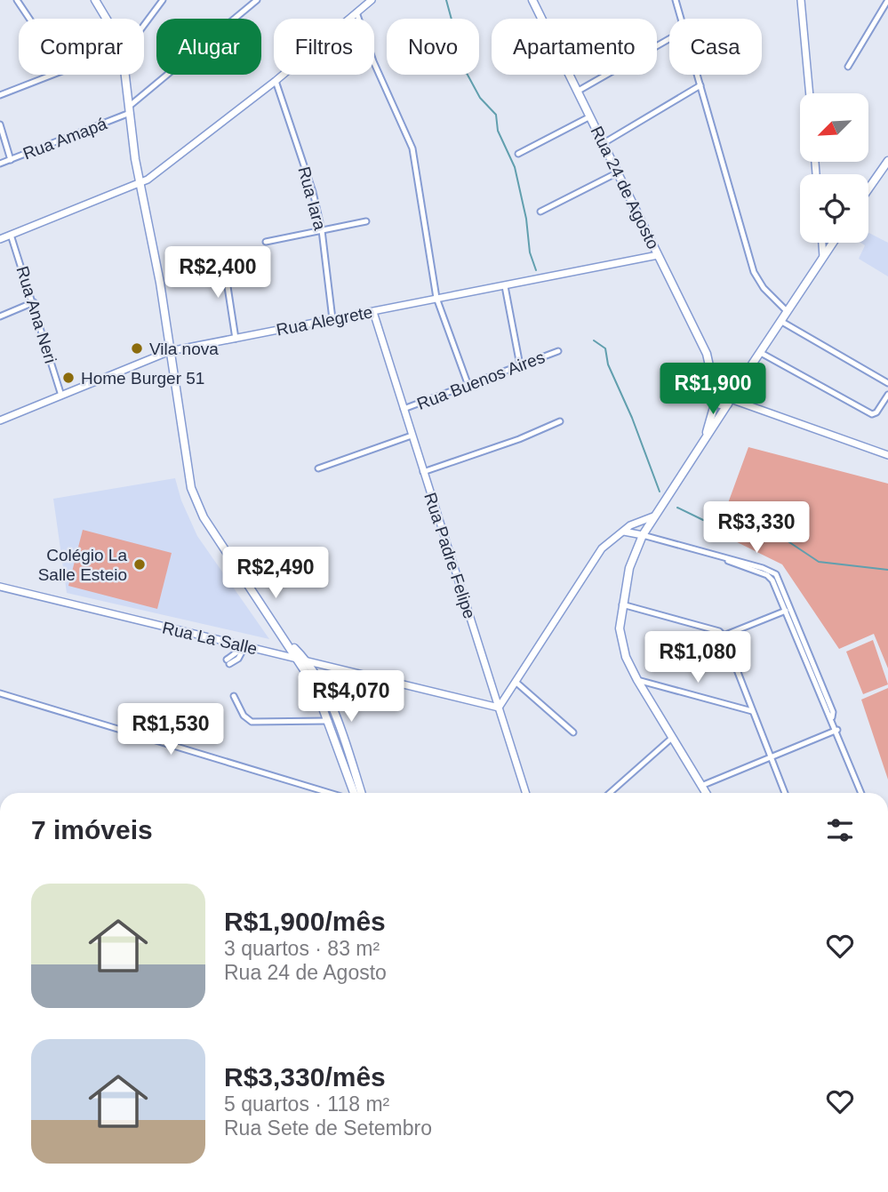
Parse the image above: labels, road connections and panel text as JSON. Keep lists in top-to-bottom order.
{
  "streets": {
    "main road": ["Rua 24 de Agosto"],
    "street": [
      "Rua Amapá",
      "Rua Iara",
      "Rua Ana Neri",
      "Rua Alegrete",
      "Rua Buenos Aires",
      "Rua Padre Felipe",
      "Rua La Salle"
    ]
  },
  "crossings": [
    ["Rua 24 de Agosto", "Rua Alegrete"],
    ["Rua Iara", "Rua Alegrete"],
    ["Rua Ana Neri", "Rua Alegrete"],
    ["Rua Alegrete", "Rua Padre Felipe"],
    ["Rua Buenos Aires", "Rua Padre Felipe"],
    ["Rua Padre Felipe", "Rua La Salle"]
  ],
  "places": ["Vila nova", "Home Burger 51", "Colégio La Salle Esteio"],
  "north": "bottom left",
  "page": {
    "chip": [
      "Comprar",
      "Alugar",
      "Filtros",
      "Novo",
      "Apartamento",
      "Casa"
    ],
    "price": [
      "R$2,400",
      "R$1,900",
      "R$3,330",
      "R$2,490",
      "R$1,080",
      "R$4,070",
      "R$1,530"
    ],
    "heading": "7 imóveis",
    "list": [
      {
        "name": "R$1,900/mês",
        "note": "3 quartos · 83 m² · Rua 24 de Agosto"
      },
      {
        "name": "R$3,330/mês",
        "note": "5 quartos · 118 m² · Rua Sete de Setembro"
      }
    ]
  }
}
